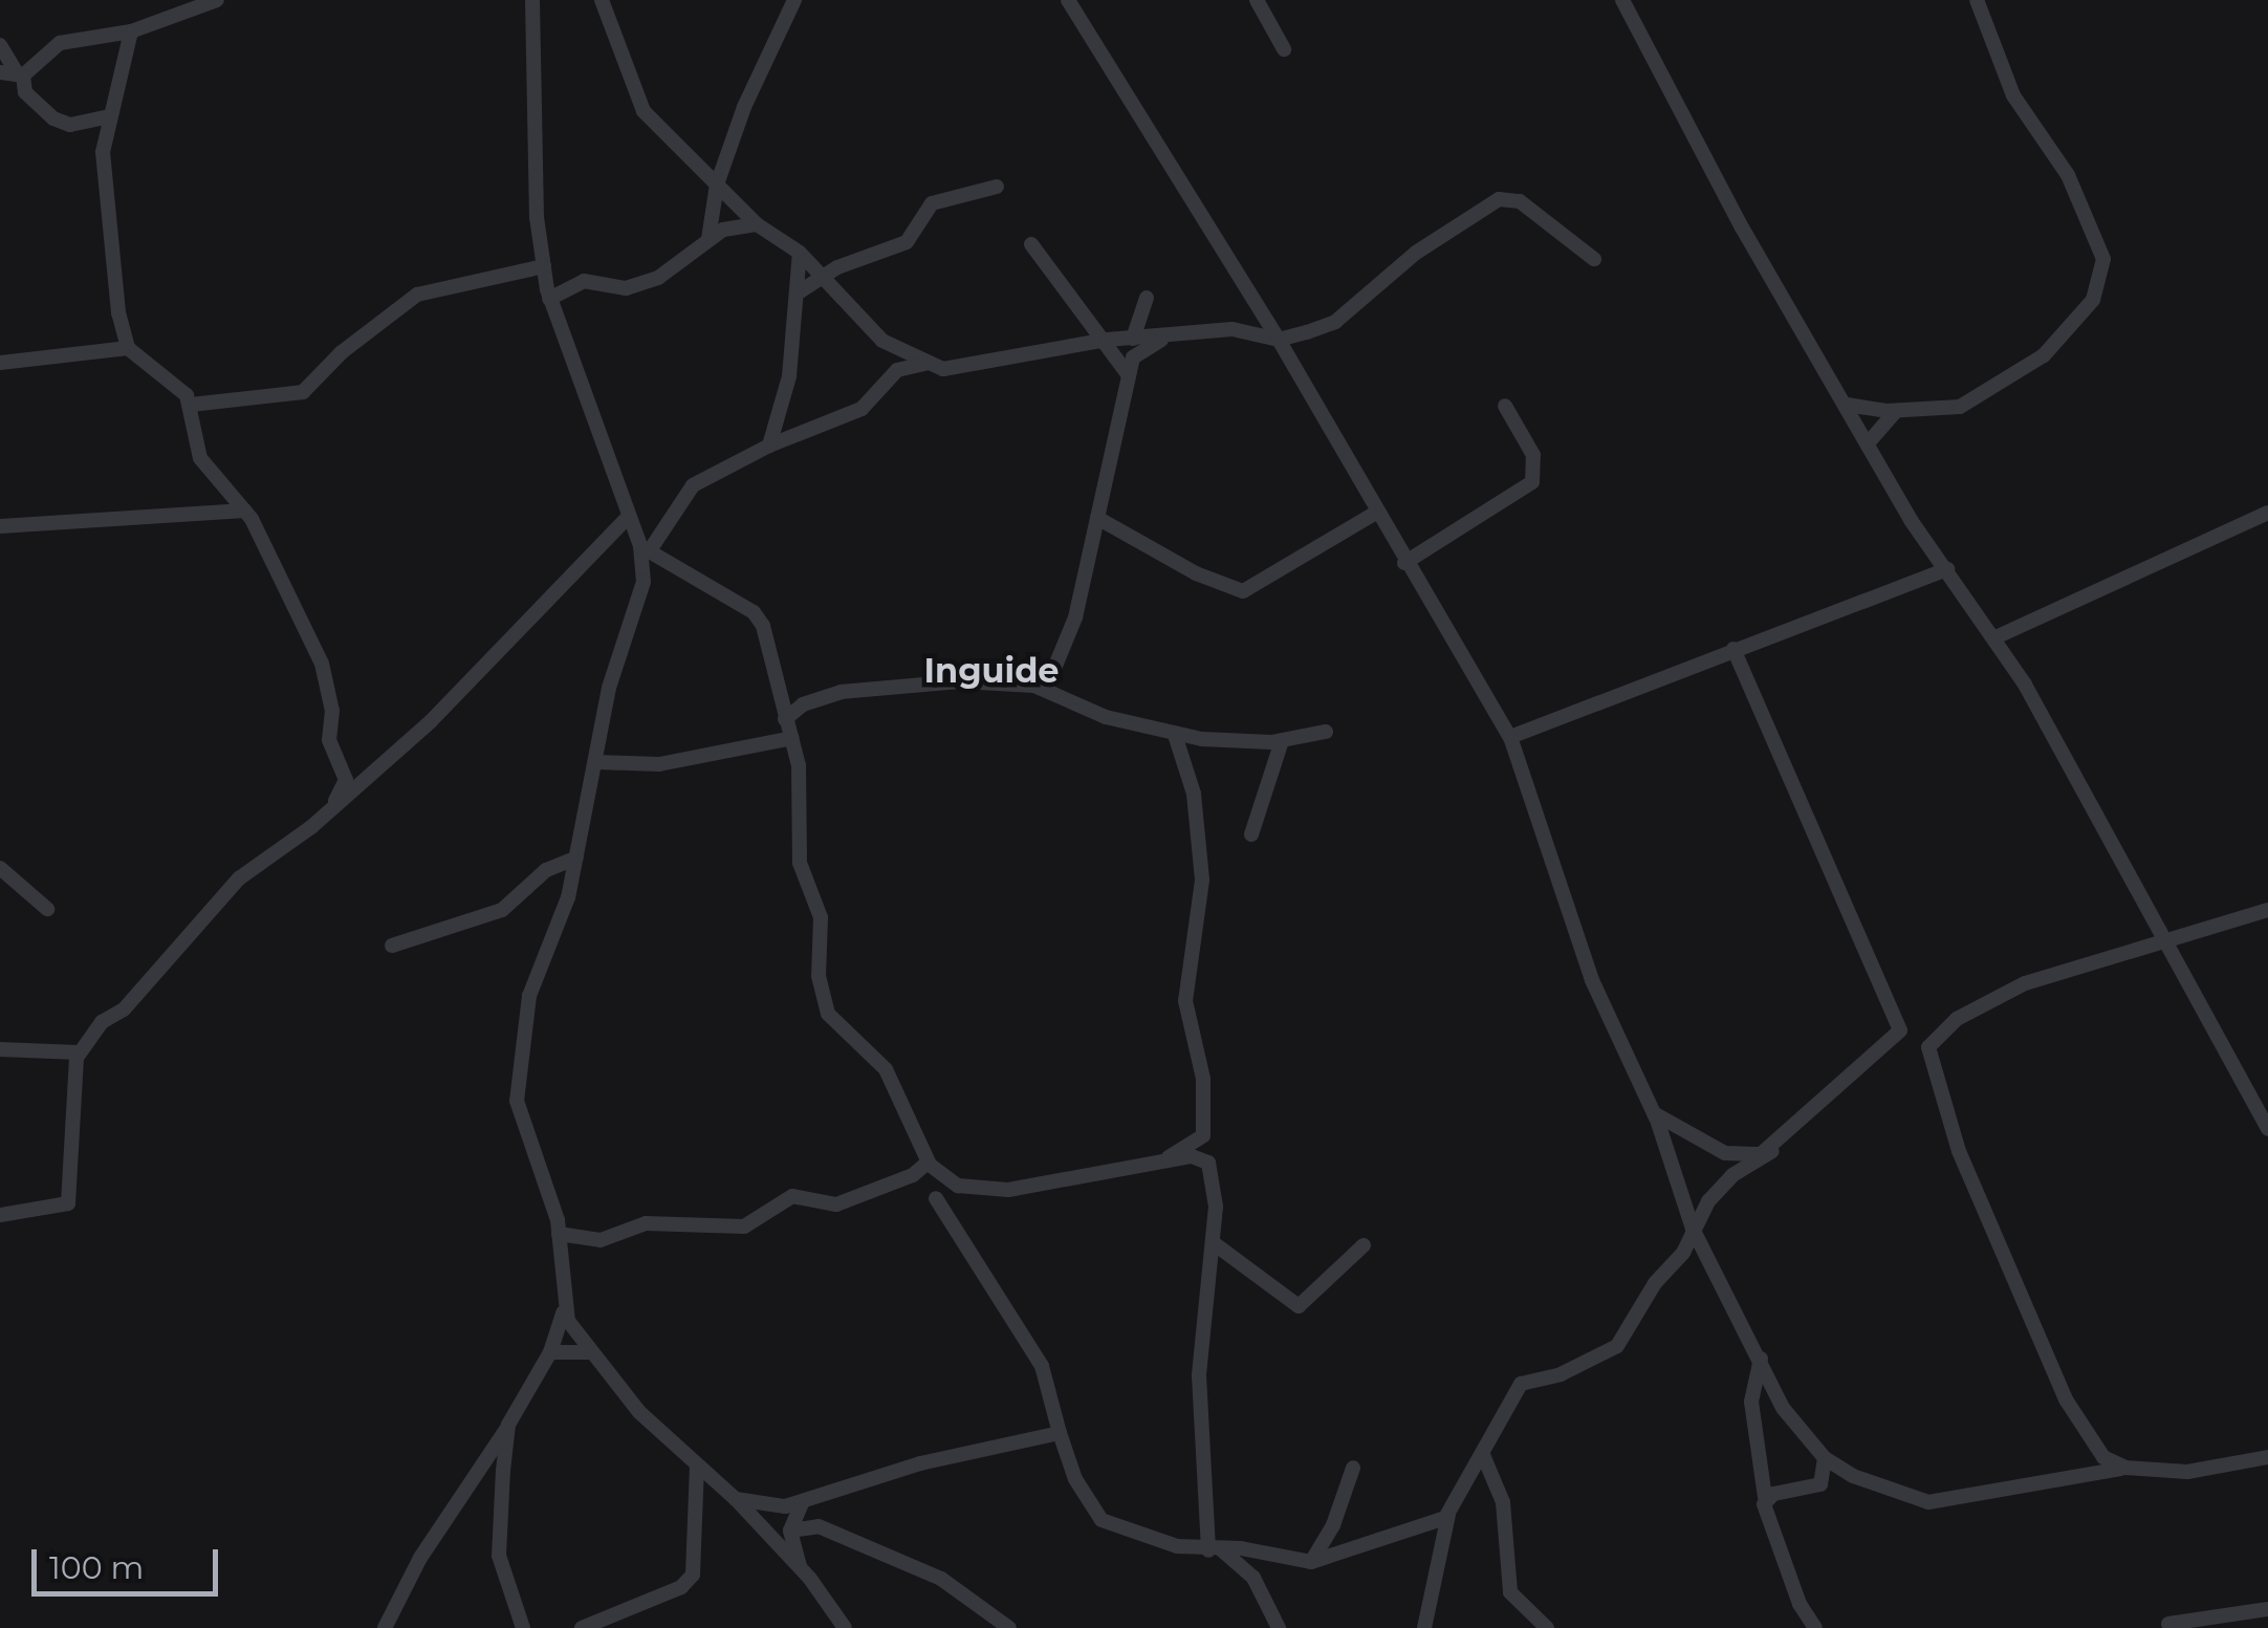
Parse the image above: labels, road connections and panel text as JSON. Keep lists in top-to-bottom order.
{
  "districts": ["Inguide"],
  "scale_bar": "100 m"
}
